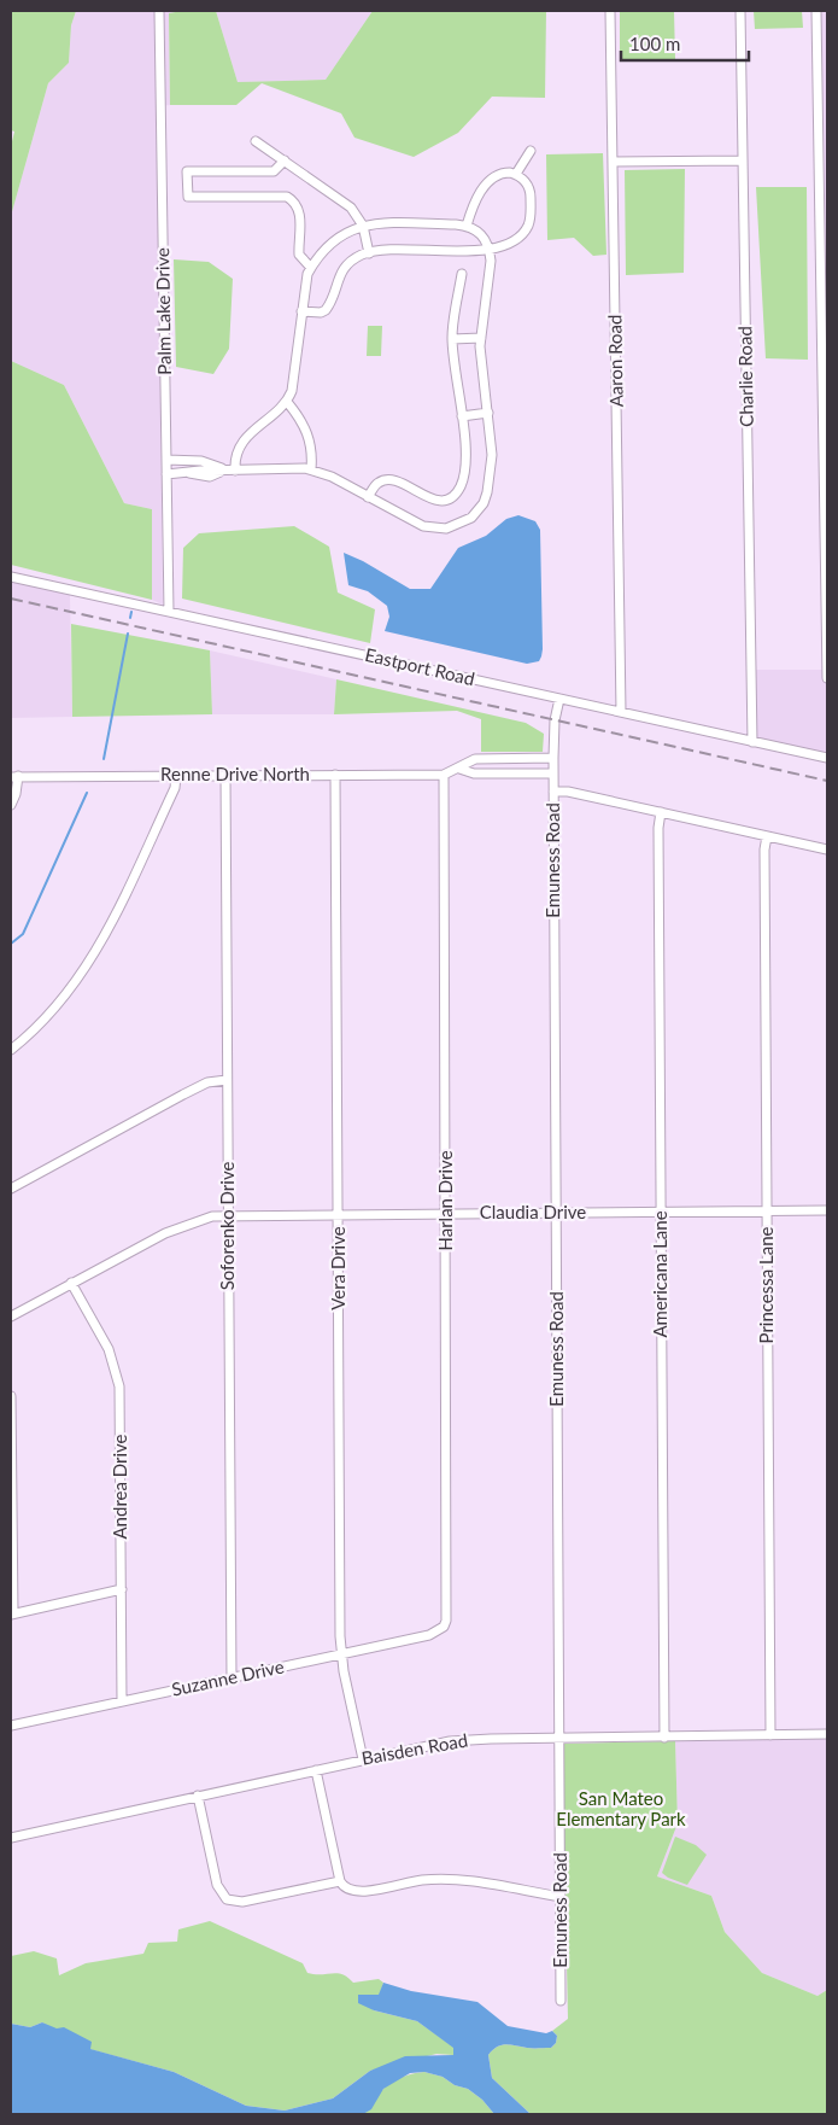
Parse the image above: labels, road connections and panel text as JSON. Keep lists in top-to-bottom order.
{
  "streets": {
    "street": [
      "Palm Lake Drive",
      "Aaron Road",
      "Charlie Road",
      "Eastport Road",
      "Renne Drive North",
      "Emuness Road",
      "Harlan Drive",
      "Claudia Drive",
      "Soforenko Drive",
      "Vera Drive",
      "Americana Lane",
      "Princessa Lane",
      "Andrea Drive",
      "Suzanne Drive",
      "Baisden Road"
    ]
  },
  "crossings": [
    ["Palm Lake Drive", "Eastport Road"],
    ["Aaron Road", "Eastport Road"],
    ["Charlie Road", "Eastport Road"],
    ["Eastport Road", "Emuness Road"],
    ["Renne Drive North", "Emuness Road"],
    ["Renne Drive North", "Harlan Drive"],
    ["Renne Drive North", "Soforenko Drive"],
    ["Renne Drive North", "Vera Drive"],
    ["Emuness Road", "Claudia Drive"],
    ["Emuness Road", "Baisden Road"],
    ["Harlan Drive", "Claudia Drive"],
    ["Harlan Drive", "Suzanne Drive"],
    ["Claudia Drive", "Soforenko Drive"],
    ["Claudia Drive", "Vera Drive"],
    ["Claudia Drive", "Americana Lane"],
    ["Claudia Drive", "Princessa Lane"],
    ["Claudia Drive", "Andrea Drive"],
    ["Soforenko Drive", "Suzanne Drive"],
    ["Vera Drive", "Suzanne Drive"],
    ["Vera Drive", "Baisden Road"],
    ["Americana Lane", "Baisden Road"],
    ["Princessa Lane", "Baisden Road"],
    ["Andrea Drive", "Suzanne Drive"]
  ],
  "parks": ["San Mateo Elementary Park"],
  "scale_bar": "100 m"
}
